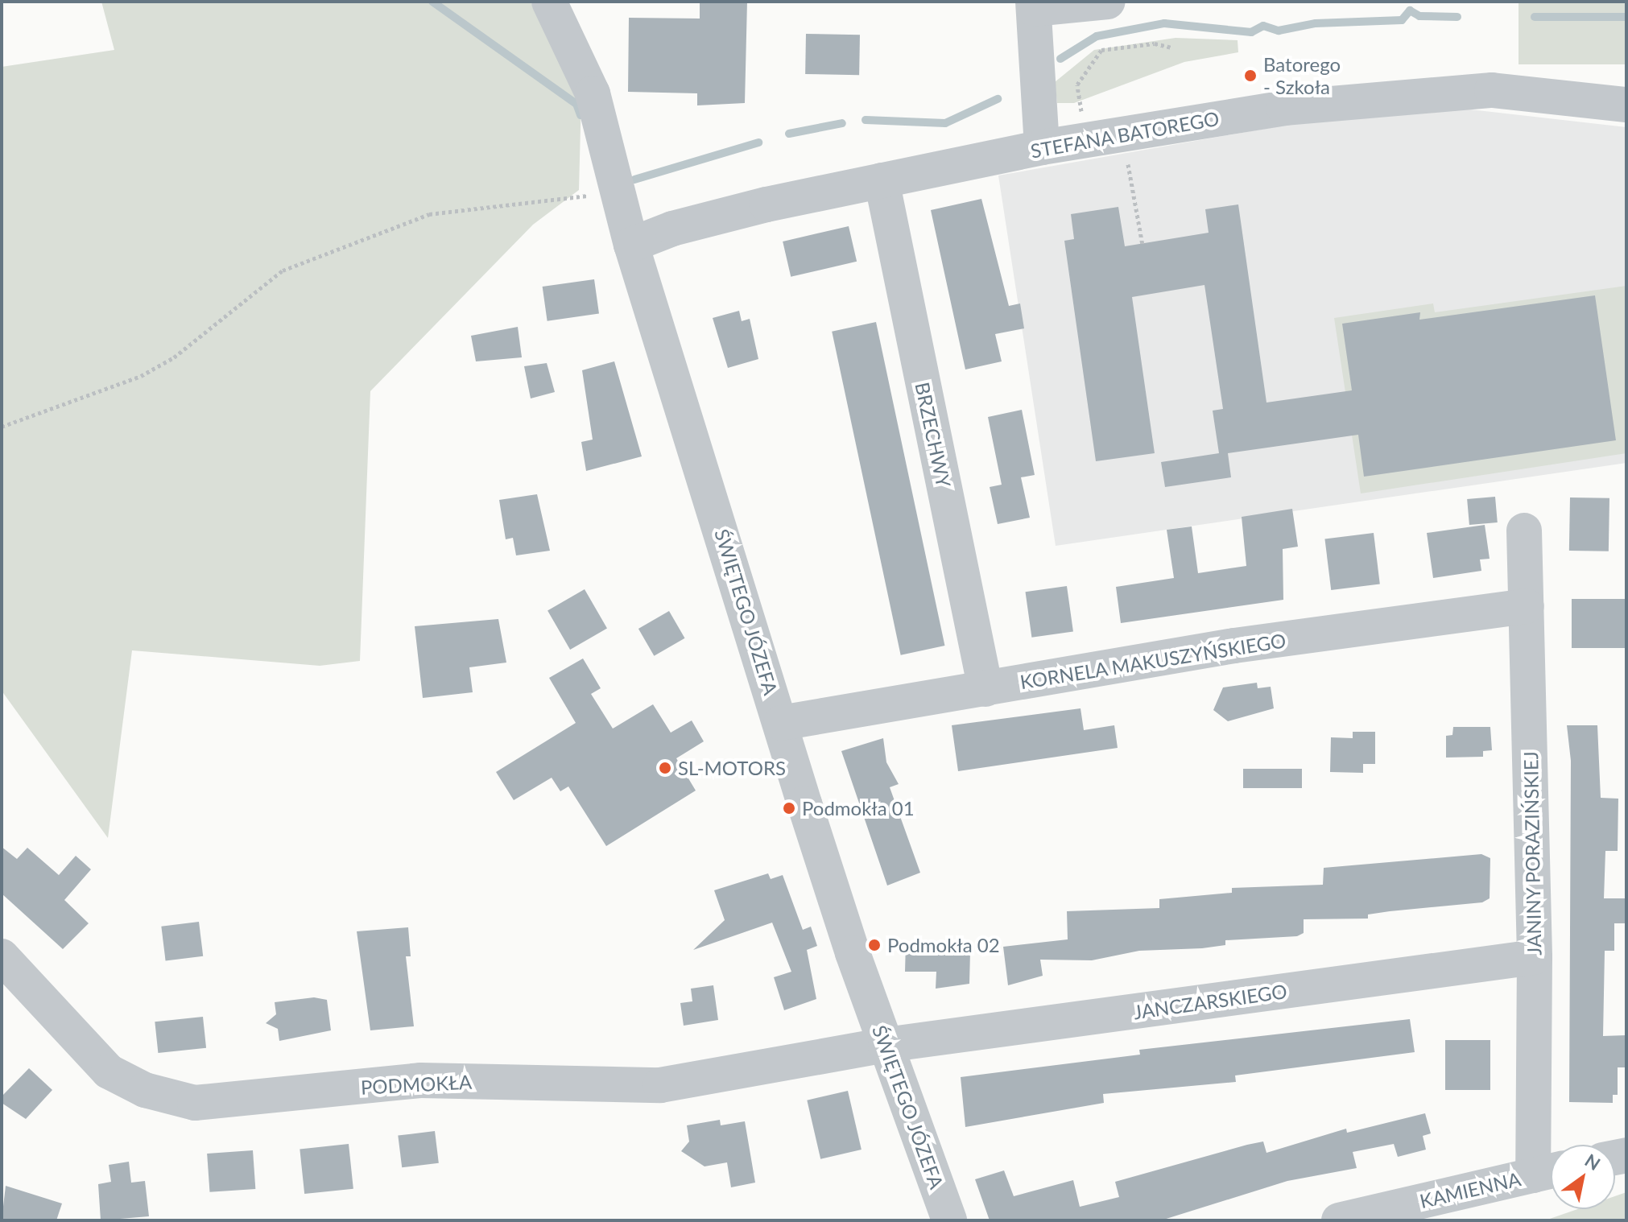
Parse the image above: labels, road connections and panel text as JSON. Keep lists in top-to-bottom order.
{
  "streets": {
    "street": [
      "STEFANA BATOREGO",
      "BRZECHWY",
      "ŚWIĘTEGO JÓZEFA",
      "KORNELA MAKUSZYŃSKIEGO",
      "JANINY PORAZIŃSKIEJ",
      "JANCZARSKIEGO",
      "PODMOKŁA",
      "KAMIENNA"
    ]
  },
  "crossings": [
    ["STEFANA BATOREGO", "BRZECHWY"],
    ["STEFANA BATOREGO", "ŚWIĘTEGO JÓZEFA"],
    ["BRZECHWY", "KORNELA MAKUSZYŃSKIEGO"],
    ["ŚWIĘTEGO JÓZEFA", "KORNELA MAKUSZYŃSKIEGO"],
    ["ŚWIĘTEGO JÓZEFA", "JANCZARSKIEGO"],
    ["ŚWIĘTEGO JÓZEFA", "PODMOKŁA"],
    ["KORNELA MAKUSZYŃSKIEGO", "JANINY PORAZIŃSKIEJ"],
    ["JANINY PORAZIŃSKIEJ", "JANCZARSKIEGO"],
    ["JANINY PORAZIŃSKIEJ", "KAMIENNA"],
    ["JANCZARSKIEGO", "PODMOKŁA"]
  ],
  "places": [
    "Batorego - Szkoła",
    "SL-MOTORS",
    "Podmokła 01",
    "Podmokła 02"
  ],
  "north": "top right"
}
